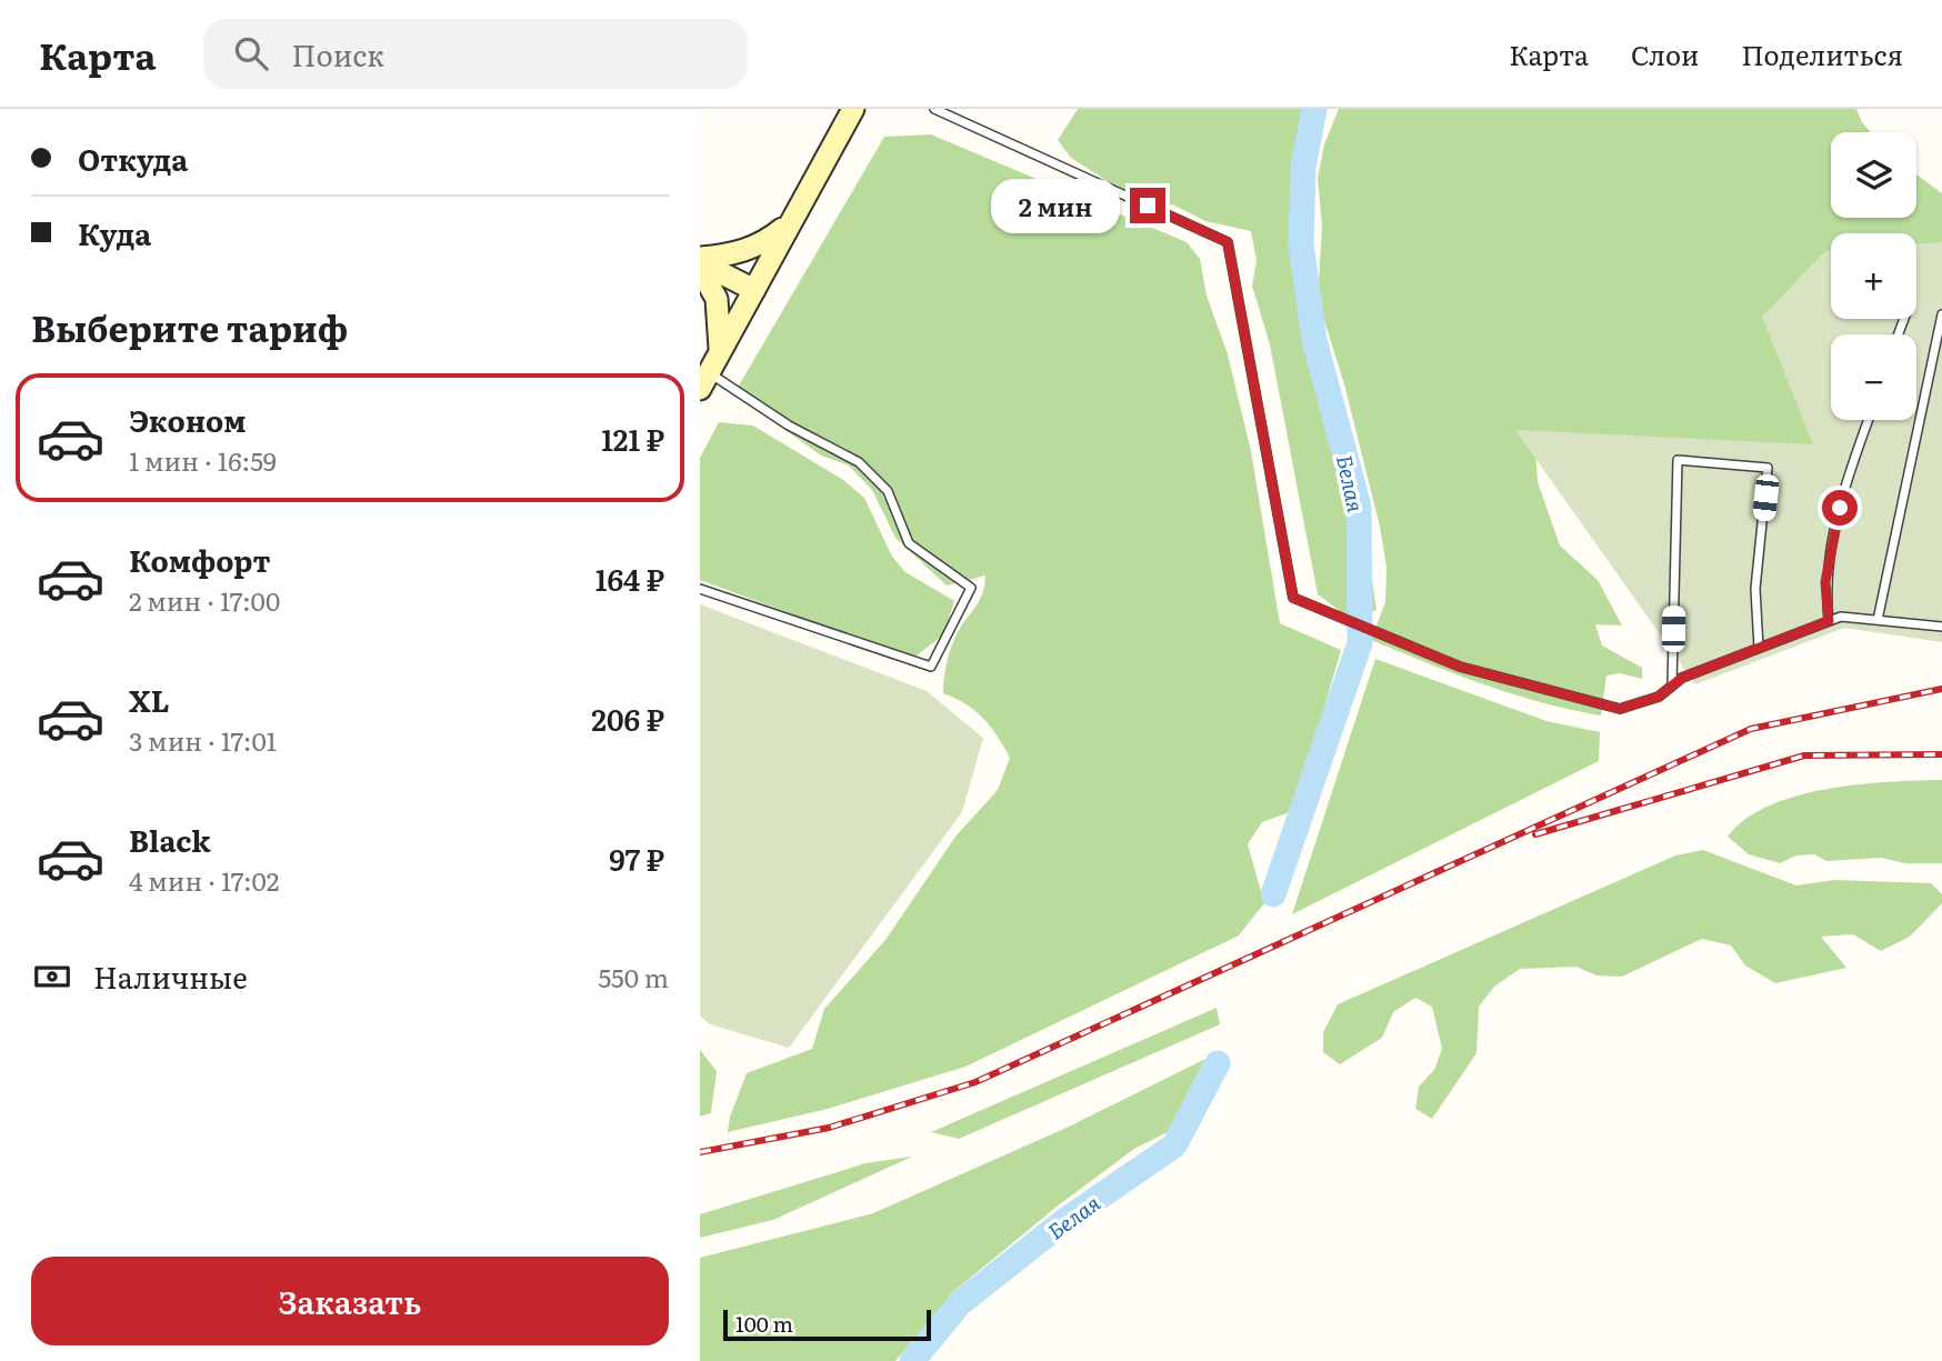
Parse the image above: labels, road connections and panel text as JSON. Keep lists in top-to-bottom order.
{
  "water": ["Белая"],
  "scale_bar": "100 m",
  "page": {
    "header": "Карта",
    "search": "Поиск",
    "nav": ["Карта", "Слои", "Поделиться"],
    "banner": ["Откуда", "Куда"],
    "map_buttons": ["+", "−"],
    "bubble": "2 мин",
    "heading": "Выберите тариф",
    "list": [
      {
        "name": "Эконом",
        "note": "1 мин · 16:59",
        "value": "121 ₽"
      },
      {
        "name": "Комфорт",
        "note": "2 мин · 17:00",
        "value": "164 ₽"
      },
      {
        "name": "XL",
        "note": "3 мин · 17:01",
        "value": "206 ₽"
      },
      {
        "name": "Black",
        "note": "4 мин · 17:02",
        "value": "97 ₽"
      }
    ],
    "pay": ["Наличные", "550 m"],
    "buttons": "Заказать",
    "scale": "100 m"
  }
}
